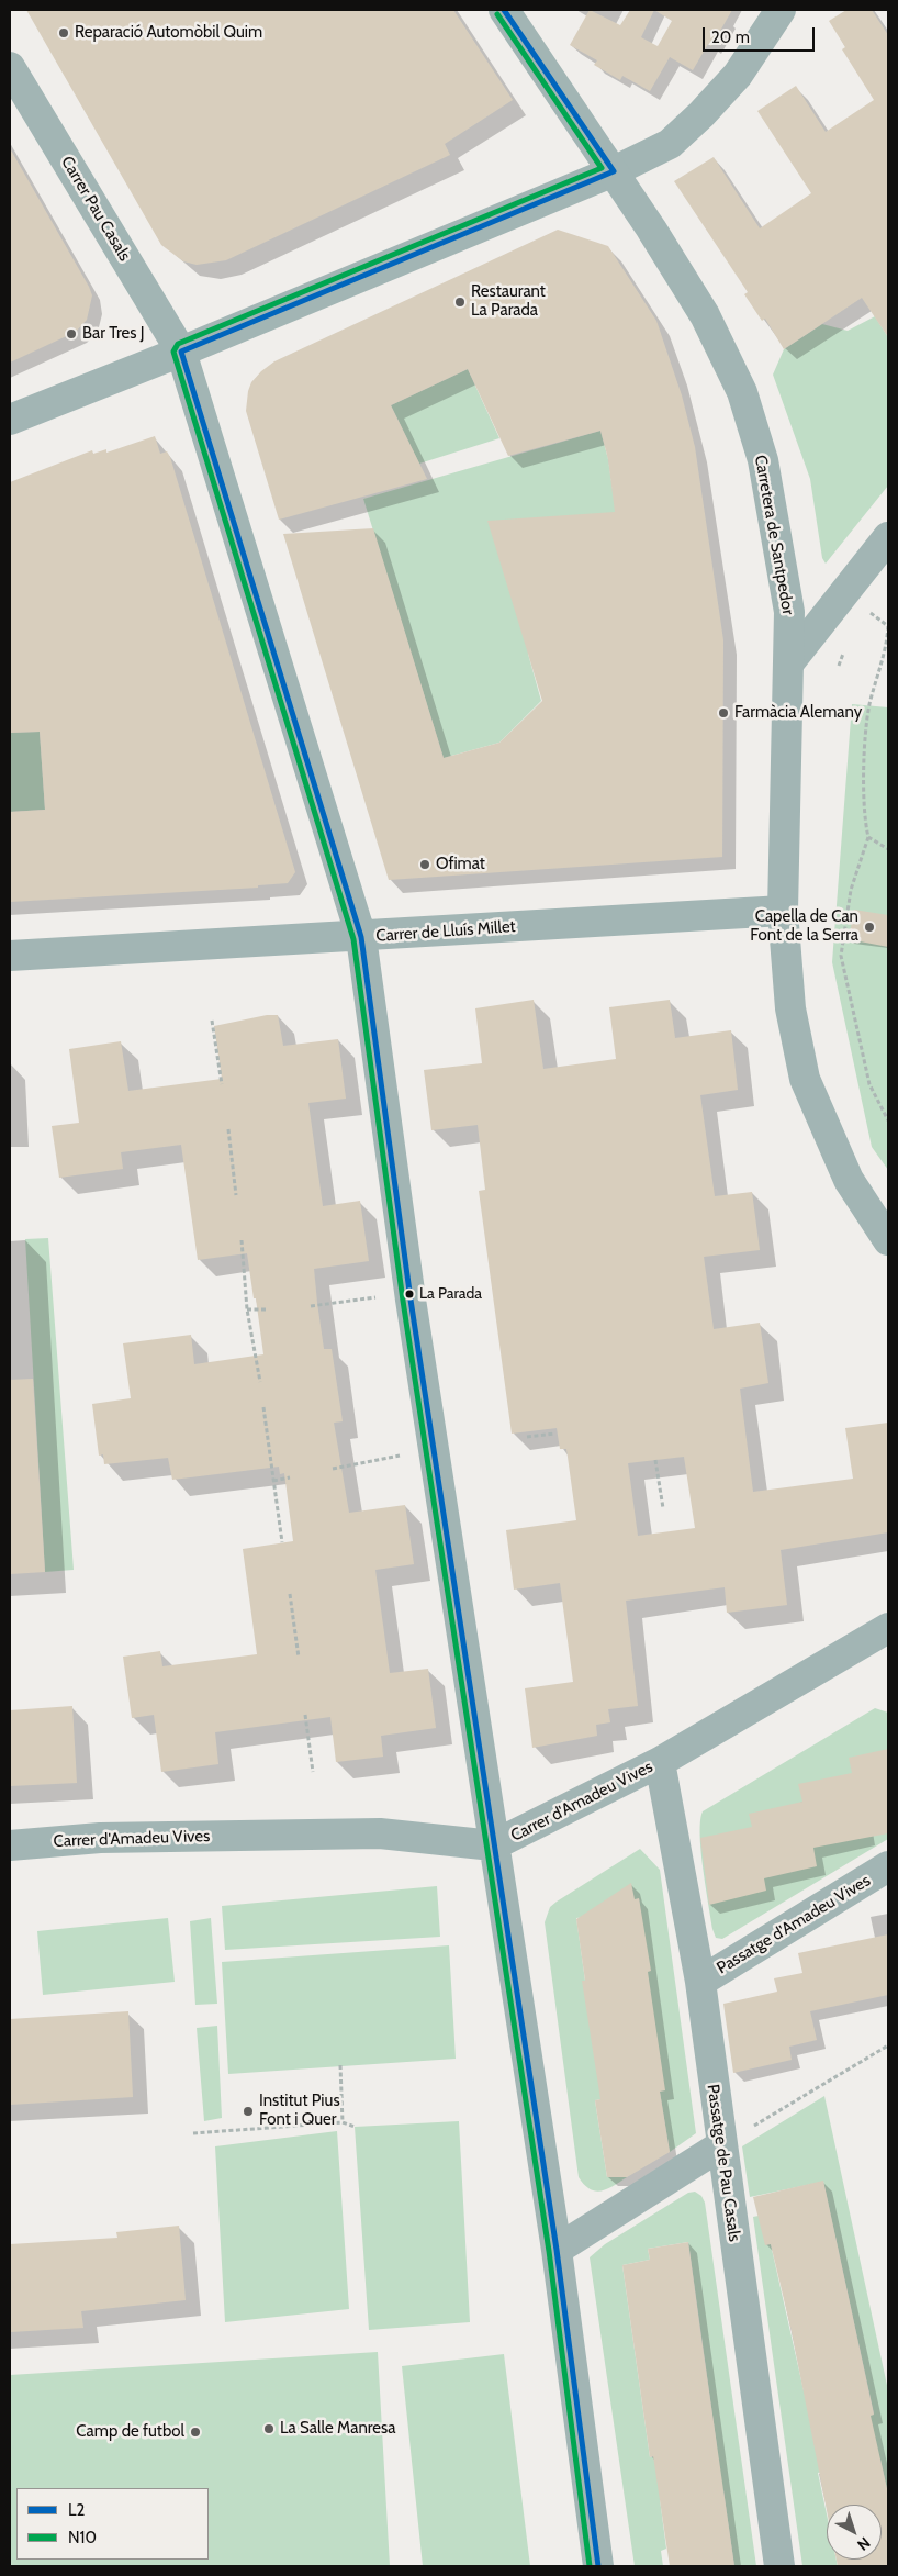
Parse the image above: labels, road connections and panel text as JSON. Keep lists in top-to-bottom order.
{
  "streets": {
    "street": [
      "Carrer Pau Casals",
      "Carretera de Santpedor",
      "Carrer de Lluís Millet",
      "Carrer d'Amadeu Vives",
      "Passatge d'Amadeu Vives",
      "Passatge de Pau Casals"
    ]
  },
  "crossings": [
    ["Carrer Pau Casals", "Carrer de Lluís Millet"],
    ["Carrer Pau Casals", "Carrer d'Amadeu Vives"],
    ["Carretera de Santpedor", "Carrer de Lluís Millet"],
    ["Carrer d'Amadeu Vives", "Passatge de Pau Casals"],
    ["Passatge d'Amadeu Vives", "Passatge de Pau Casals"]
  ],
  "places": [
    "Reparació Automòbil Quim",
    "Restaurant La Parada",
    "Bar Tres J",
    "Farmàcia Alemany",
    "Ofimat",
    "Capella de Can Font de la Serra",
    "La Parada",
    "Institut Pius Font i Quer",
    "La Salle Manresa",
    "Camp de futbol"
  ],
  "lines": ["transit line L2", "transit line N10"],
  "legend": ["L2", "N10"],
  "scale_bar": "20 m",
  "north": "bottom right"
}
